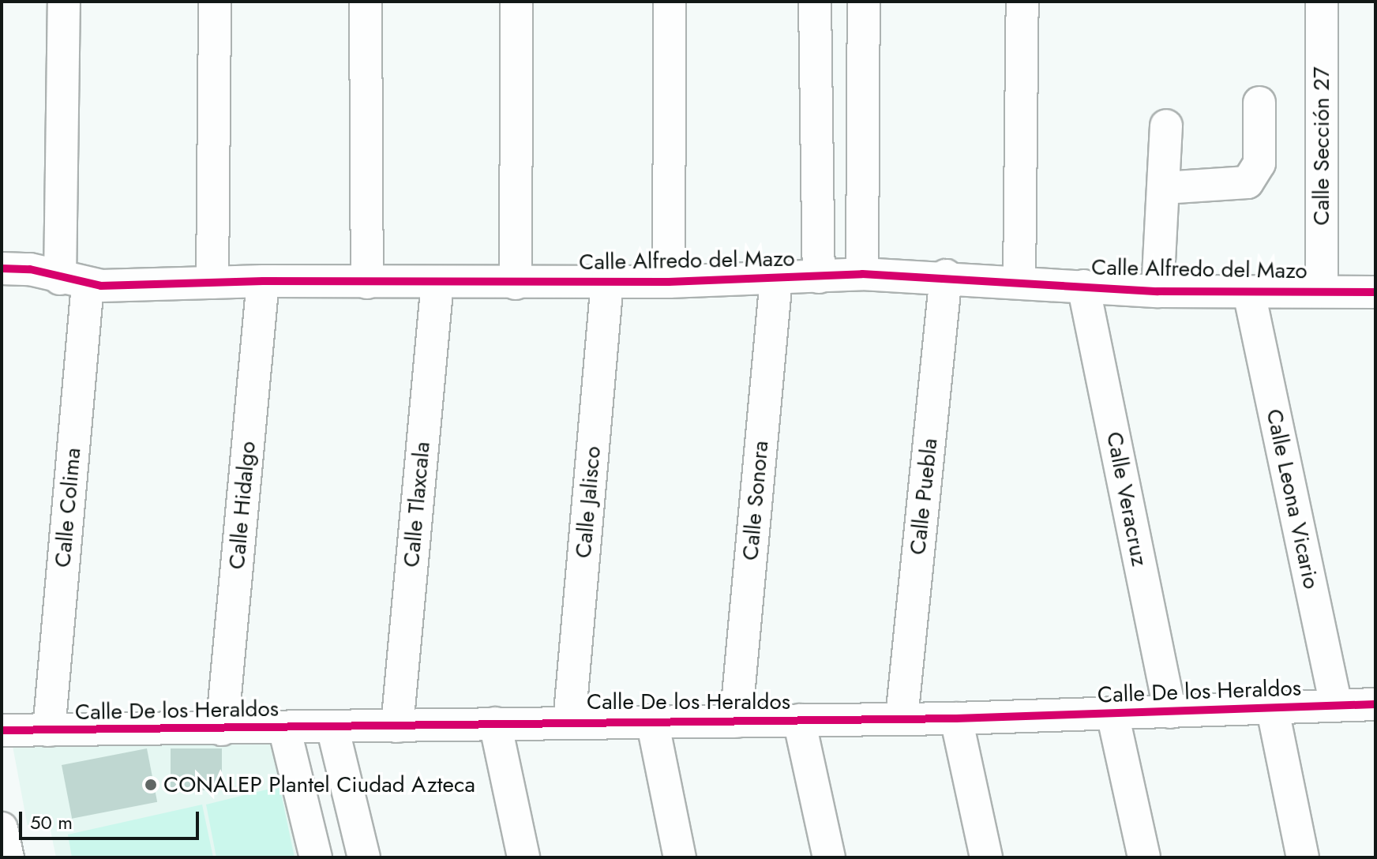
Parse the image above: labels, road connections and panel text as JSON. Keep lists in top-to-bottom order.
{
  "streets": {
    "street": [
      "Calle Sección 27",
      "Calle Alfredo del Mazo",
      "Calle Puebla",
      "Calle Veracruz",
      "Calle Leona Vicario",
      "Calle Sonora",
      "Calle Jalisco",
      "Calle Tlaxcala",
      "Calle Hidalgo",
      "Calle Colima",
      "Calle De los Heraldos"
    ]
  },
  "crossings": [
    ["Calle Sección 27", "Calle Alfredo del Mazo"],
    ["Calle Alfredo del Mazo", "Calle Puebla"],
    ["Calle Alfredo del Mazo", "Calle Veracruz"],
    ["Calle Alfredo del Mazo", "Calle Leona Vicario"],
    ["Calle Alfredo del Mazo", "Calle Sonora"],
    ["Calle Alfredo del Mazo", "Calle Jalisco"],
    ["Calle Alfredo del Mazo", "Calle Tlaxcala"],
    ["Calle Alfredo del Mazo", "Calle Hidalgo"],
    ["Calle Alfredo del Mazo", "Calle Colima"],
    ["Calle Puebla", "Calle De los Heraldos"],
    ["Calle Veracruz", "Calle De los Heraldos"],
    ["Calle Leona Vicario", "Calle De los Heraldos"],
    ["Calle Sonora", "Calle De los Heraldos"],
    ["Calle Jalisco", "Calle De los Heraldos"],
    ["Calle Tlaxcala", "Calle De los Heraldos"],
    ["Calle Hidalgo", "Calle De los Heraldos"],
    ["Calle Colima", "Calle De los Heraldos"]
  ],
  "places": ["CONALEP Plantel Ciudad Azteca"],
  "scale_bar": "50 m"
}
